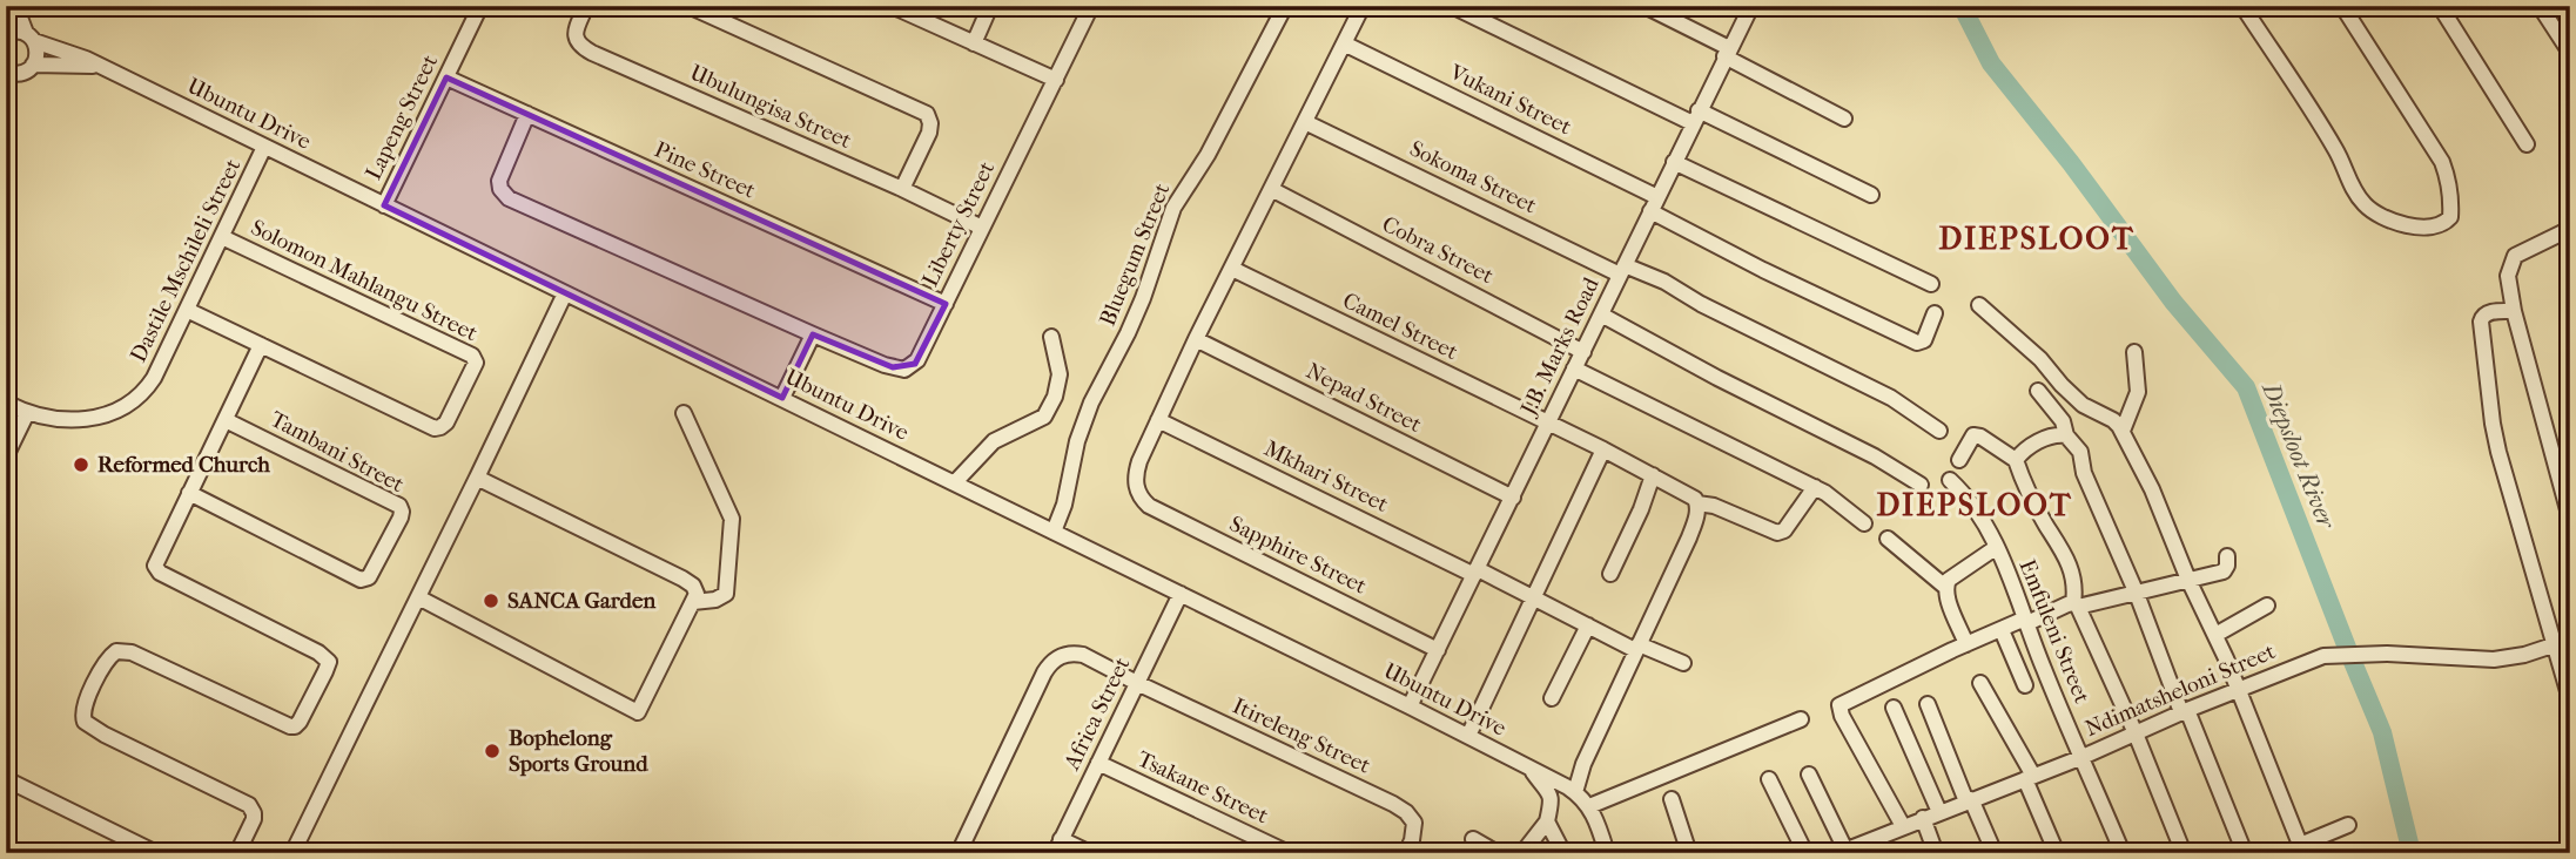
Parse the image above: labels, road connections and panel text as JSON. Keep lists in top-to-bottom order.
{
  "streets": {
    "street": [
      "Vukani Street",
      "Ubulungisa Street",
      "Ubuntu Drive",
      "Lapeng Street",
      "Pine Street",
      "Sokoma Street",
      "Liberty Street",
      "Cobra Street",
      "Bluegum Street",
      "Dastile Mschileli Street",
      "Solomon Mahlangu Street",
      "Camel Street",
      "J.B. Marks Road",
      "Nepad Street",
      "Tambani Street",
      "Mkhari Street",
      "Sapphire Street",
      "Emfuleni Street",
      "Ndimatsheloni Street",
      "Africa Street",
      "Itireleng Street",
      "Tsakane Street"
    ]
  },
  "crossings": [
    ["Vukani Street", "J.B. Marks Road"],
    ["Ubulungisa Street", "Liberty Street"],
    ["Ubuntu Drive", "Lapeng Street"],
    ["Ubuntu Drive", "Bluegum Street"],
    ["Ubuntu Drive", "Dastile Mschileli Street"],
    ["Ubuntu Drive", "J.B. Marks Road"],
    ["Ubuntu Drive", "Africa Street"],
    ["Lapeng Street", "Pine Street"],
    ["Pine Street", "Liberty Street"],
    ["Sokoma Street", "J.B. Marks Road"],
    ["Cobra Street", "J.B. Marks Road"],
    ["Dastile Mschileli Street", "Solomon Mahlangu Street"],
    ["Camel Street", "J.B. Marks Road"],
    ["J.B. Marks Road", "Nepad Street"],
    ["J.B. Marks Road", "Mkhari Street"],
    ["J.B. Marks Road", "Sapphire Street"],
    ["Mkhari Street", "Sapphire Street"],
    ["Emfuleni Street", "Ndimatsheloni Street"],
    ["Africa Street", "Itireleng Street"],
    ["Africa Street", "Tsakane Street"]
  ],
  "districts": ["DIEPSLOOT", "DIEPSLOOT"],
  "water": ["Diepsloot River"],
  "places": ["Reformed Church", "SANCA Garden", "Bophelong Sports Ground"]
}
